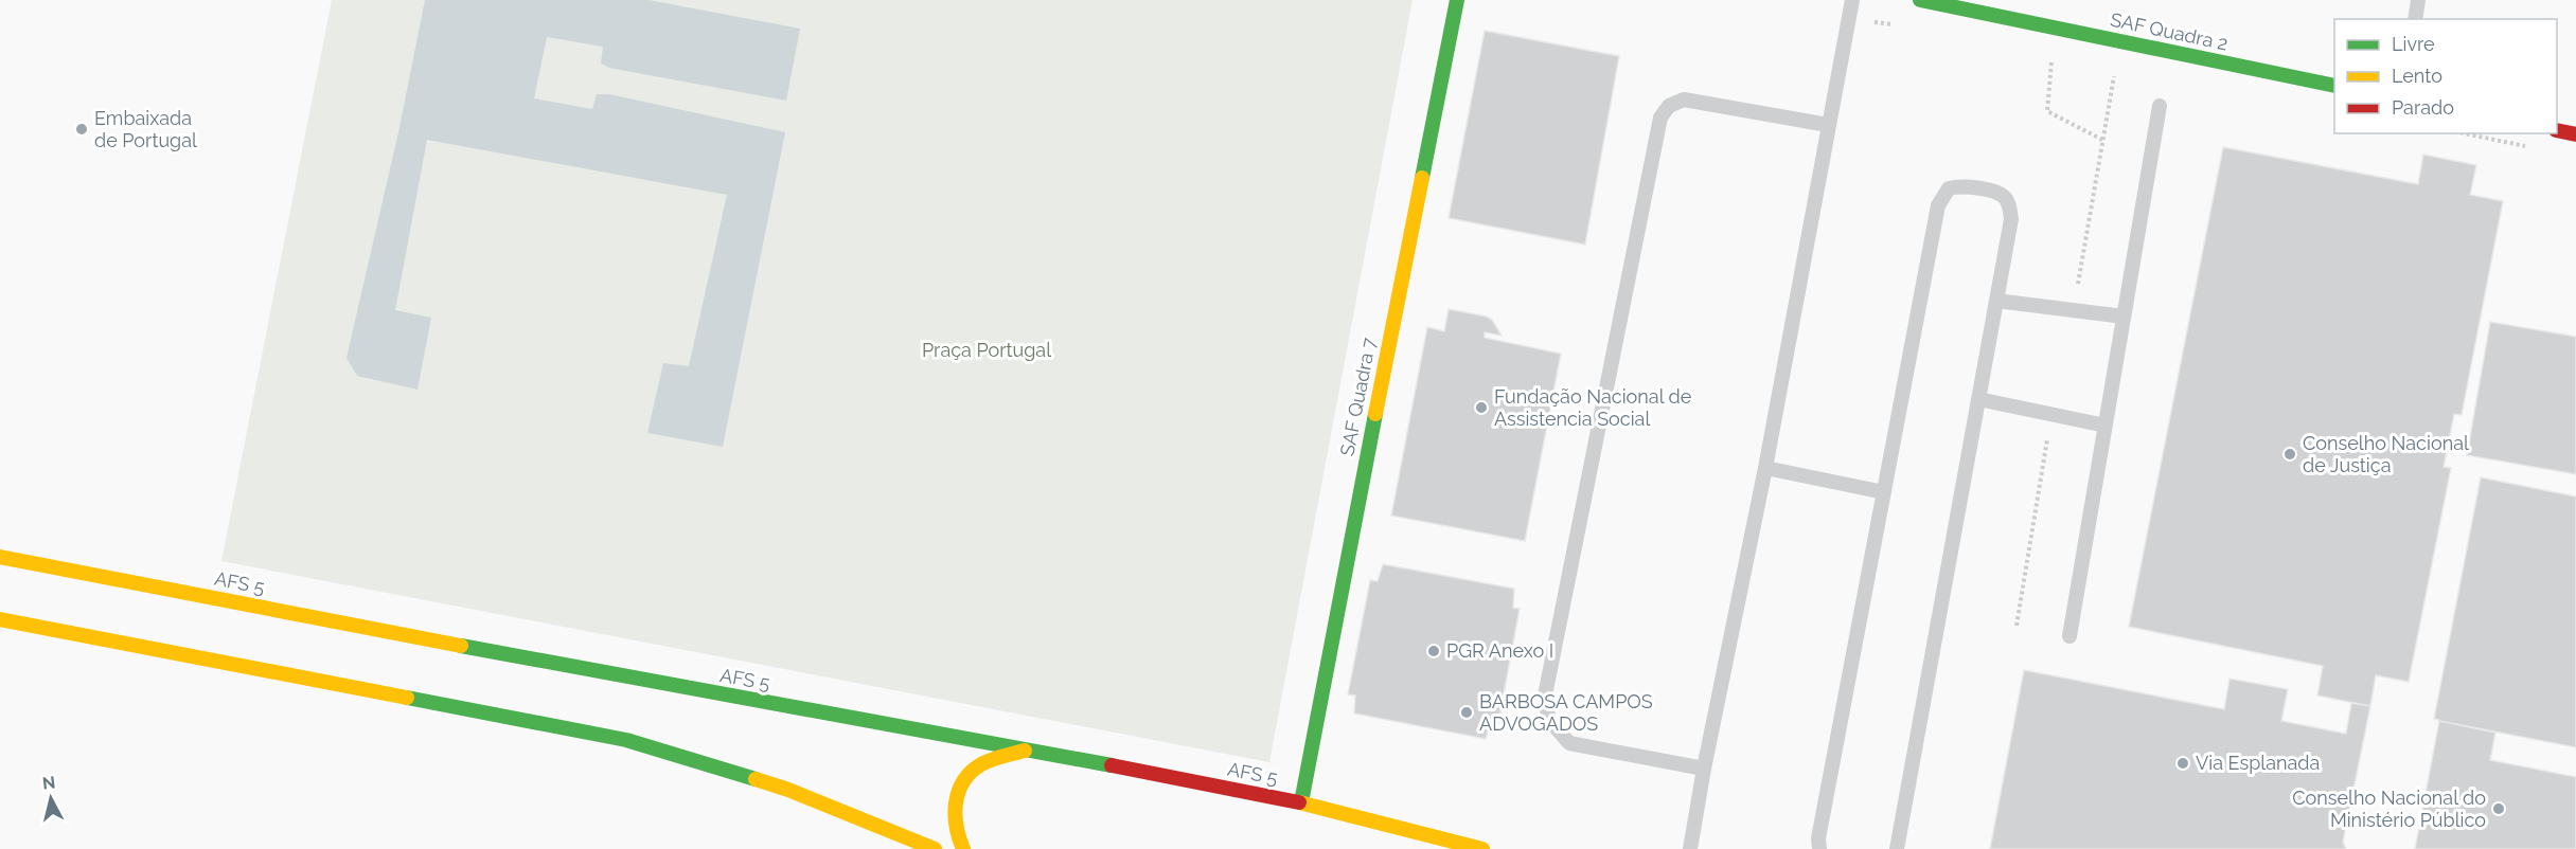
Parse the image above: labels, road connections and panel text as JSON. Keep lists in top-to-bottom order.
{
  "streets": {
    "main road": ["SAF Quadra 2", "SAF Quadra 7", "AFS 5"]
  },
  "crossings": [
    ["SAF Quadra 7", "AFS 5"]
  ],
  "parks": ["Praça Portugal"],
  "places": [
    "Embaixada de Portugal",
    "Fundação Nacional de Assistencia Social",
    "Conselho Nacional de Justiça",
    "PGR Anexo I",
    "BARBOSA CAMPOS ADVOGADOS",
    "Via Esplanada",
    "Conselho Nacional do Ministério Público"
  ],
  "legend": ["Livre", "Lento", "Parado"],
  "north": "top"
}
